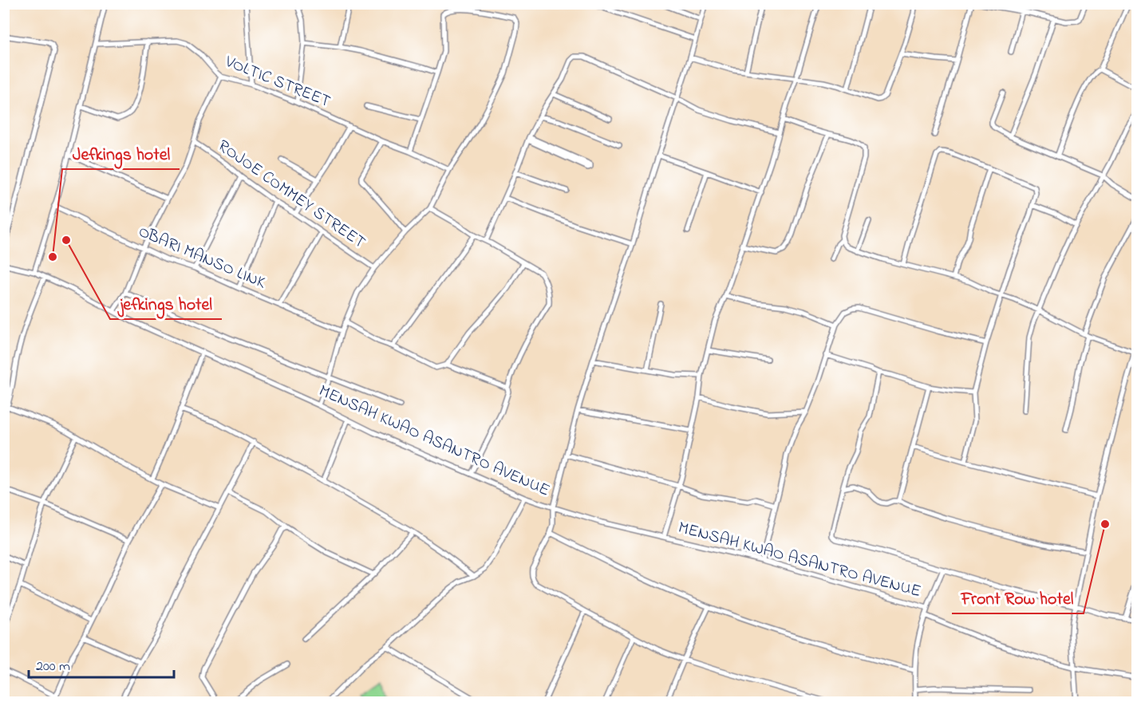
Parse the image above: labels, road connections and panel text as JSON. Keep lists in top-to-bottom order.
{
  "streets": {
    "street": [
      "VOLTIC STREET",
      "ROJOE COMMEY STREET",
      "OBARI MANSO LINK",
      "MENSAH KWAO ASANTRO AVENUE"
    ]
  },
  "places": ["jefkings hotel", "Jefkings hotel", "Front Row hotel"],
  "scale_bar": "200 m"
}
